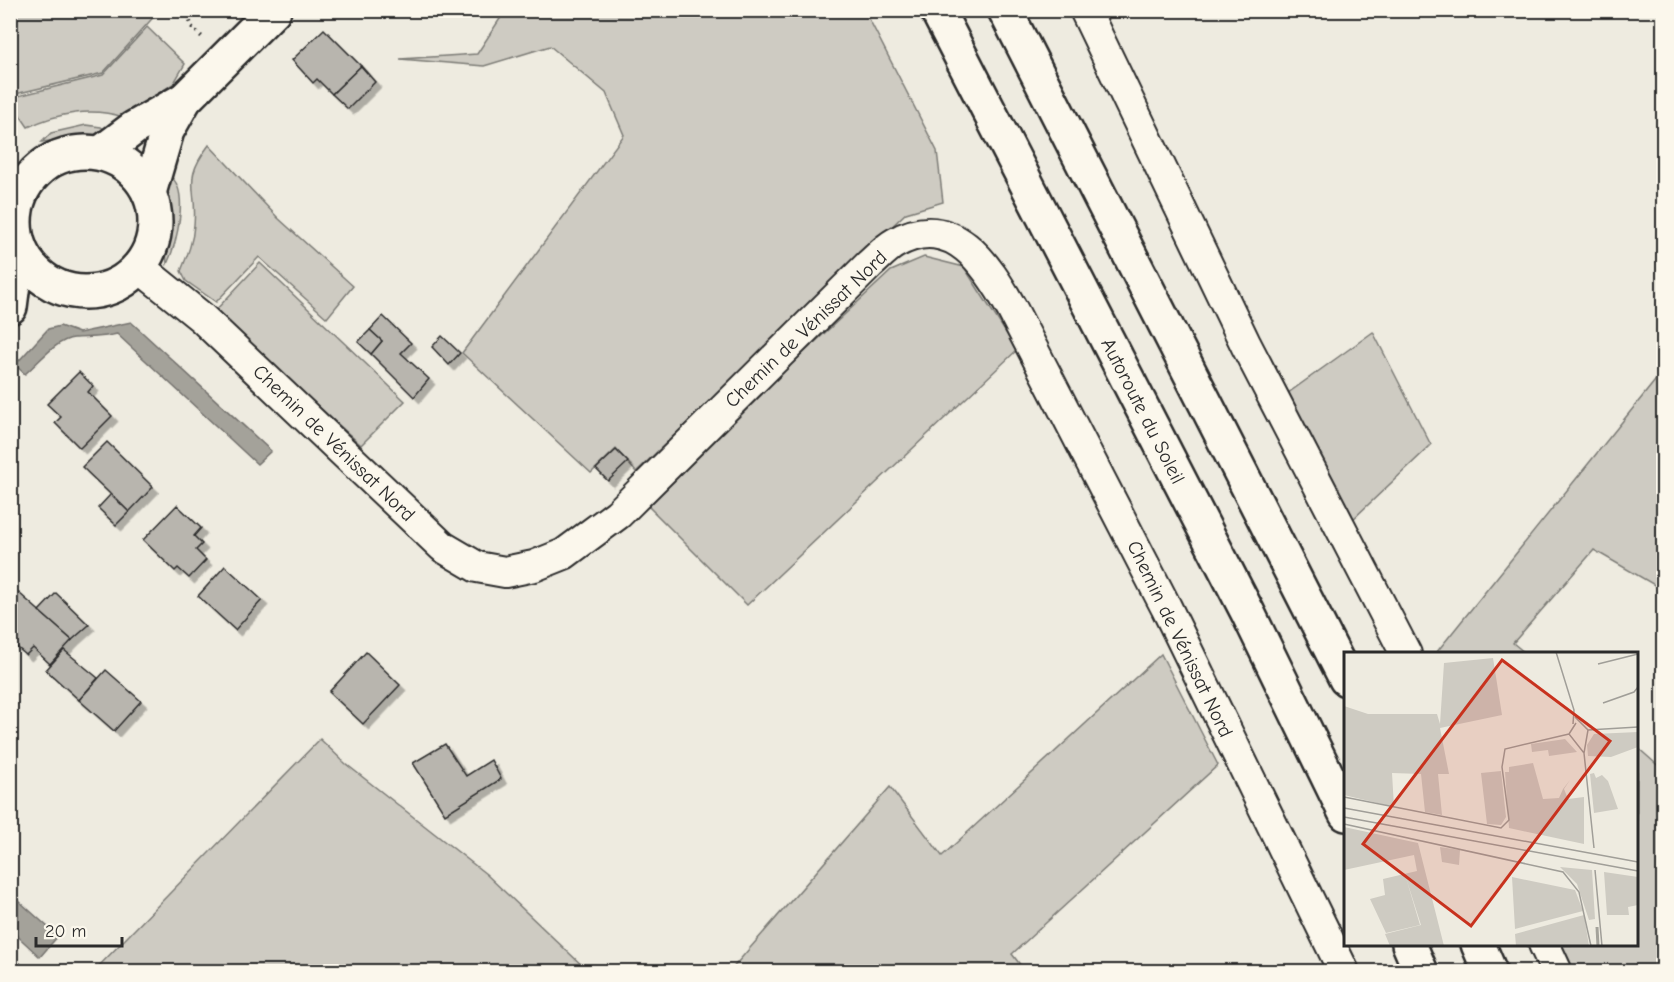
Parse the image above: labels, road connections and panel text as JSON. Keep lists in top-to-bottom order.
{
  "streets": {
    "main road": ["Autoroute du Soleil"],
    "street": ["Chemin de Vénissat Nord"]
  },
  "scale_bar": "20 m"
}
